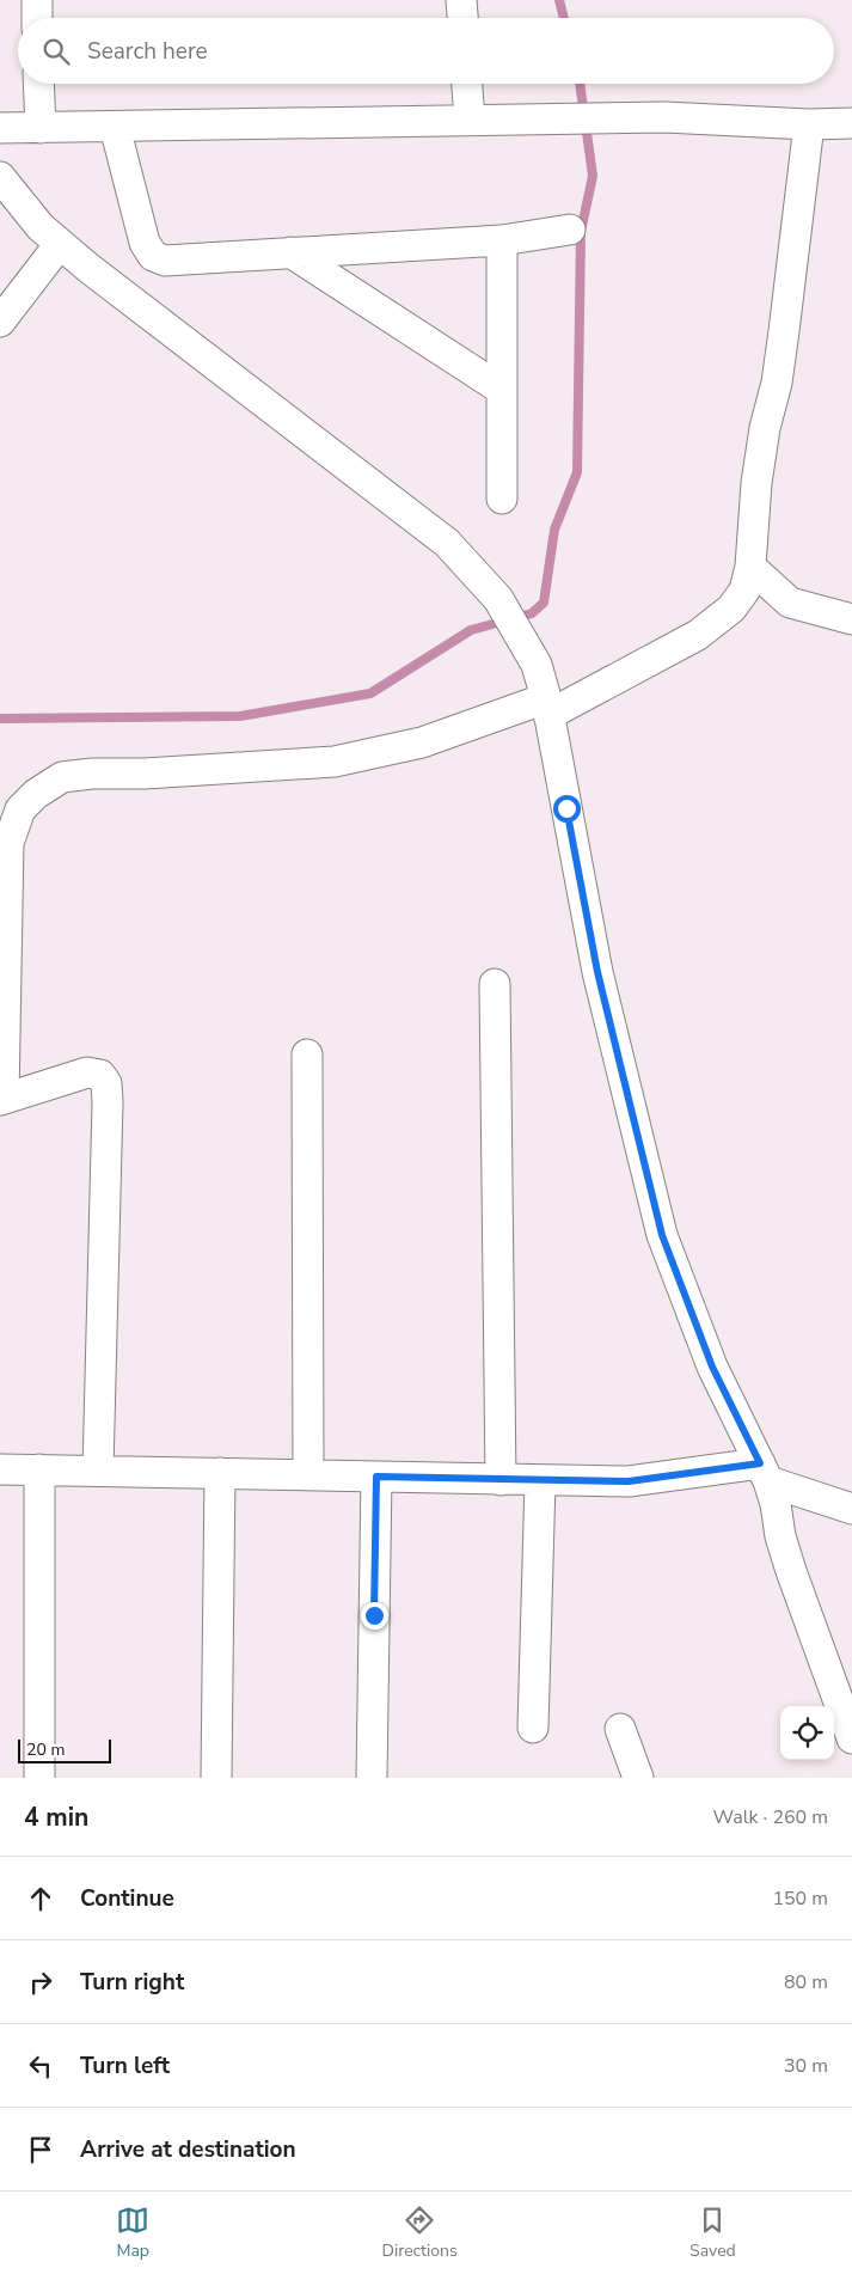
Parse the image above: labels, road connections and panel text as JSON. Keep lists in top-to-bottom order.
{
  "scale_bar": "20 m",
  "page": {
    "search": "Search here",
    "scale": "20 m",
    "heading": ["4 min", "Walk · 260 m"],
    "list": [
      ["Continue", "150 m"],
      ["Turn right", "80 m"],
      ["Turn left", "30 m"],
      "Arrive at destination"
    ],
    "nav": ["Map", "Directions", "Saved"]
  }
}
